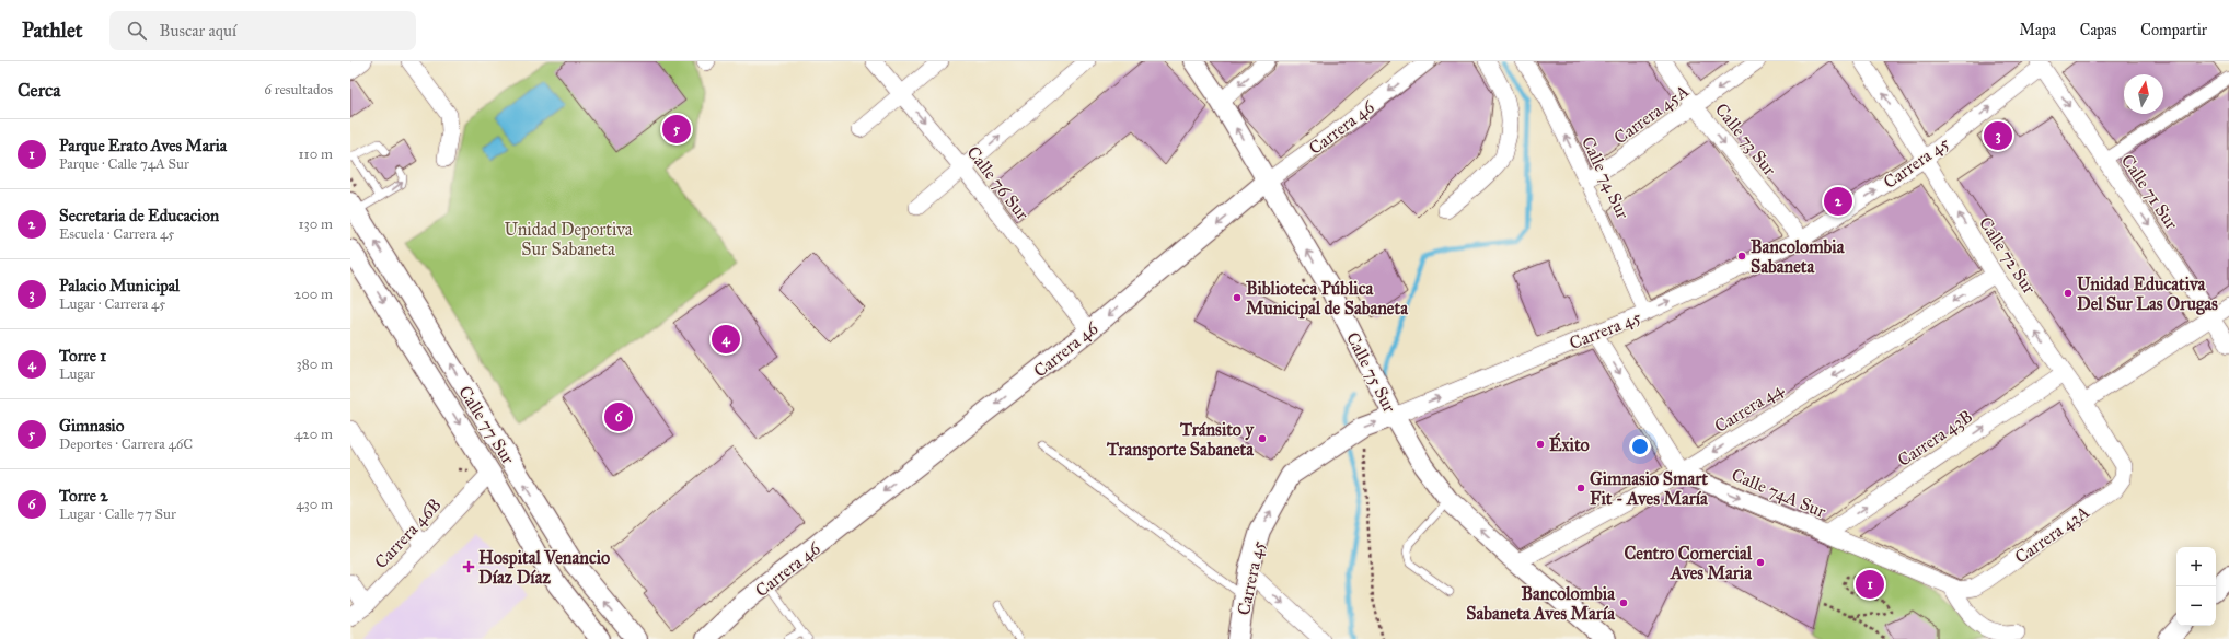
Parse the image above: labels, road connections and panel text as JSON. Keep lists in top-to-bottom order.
{
  "streets": {
    "street": [
      "Carrera 45A",
      "Carrera 46",
      "Calle 73 Sur",
      "Carrera 45",
      "Calle 74 Sur",
      "Calle 76 Sur",
      "Calle 71 Sur",
      "Calle 72 Sur",
      "Calle 75 Sur",
      "Carrera 44",
      "Calle 77 Sur",
      "Carrera 43B",
      "Calle 74A Sur",
      "Carrera 46B",
      "Carrera 43A"
    ]
  },
  "crossings": [
    ["Carrera 45A", "Calle 73 Sur"],
    ["Carrera 45A", "Calle 74 Sur"],
    ["Carrera 46", "Calle 76 Sur"],
    ["Carrera 46", "Calle 75 Sur"],
    ["Calle 73 Sur", "Carrera 45"],
    ["Carrera 45", "Calle 74 Sur"],
    ["Carrera 45", "Calle 71 Sur"],
    ["Carrera 45", "Calle 72 Sur"],
    ["Carrera 45", "Calle 75 Sur"],
    ["Calle 72 Sur", "Carrera 44"],
    ["Calle 72 Sur", "Carrera 43B"],
    ["Calle 72 Sur", "Carrera 43A"],
    ["Calle 75 Sur", "Carrera 44"],
    ["Carrera 44", "Calle 74A Sur"],
    ["Calle 77 Sur", "Carrera 46B"],
    ["Carrera 43B", "Calle 74A Sur"],
    ["Calle 74A Sur", "Carrera 43A"]
  ],
  "one_way": [
    "Carrera 45A",
    "Carrera 46",
    "Calle 73 Sur",
    "Carrera 45",
    "Calle 74 Sur",
    "Calle 71 Sur",
    "Calle 72 Sur",
    "Calle 75 Sur",
    "Carrera 44",
    "Carrera 43B",
    "Calle 74A Sur"
  ],
  "parks": ["Unidad Deportiva Sur Sabaneta"],
  "places": {
    "other": [
      "Bancolombia Sabaneta",
      "Unidad Educativa Del Sur Las Orugas",
      "Biblioteca Pública Municipal de Sabaneta",
      "Tránsito y Transporte Sabaneta",
      "Éxito",
      "Gimnasio Smart Fit - Aves María",
      "Centro Comercial Aves Maria",
      "Bancolombia Sabaneta Aves María"
    ],
    "health": ["Hospital Venancio Díaz Díaz"]
  },
  "north": "top",
  "page": {
    "header": "Pathlet",
    "search": "Buscar aquí",
    "nav": ["Mapa", "Capas", "Compartir"],
    "heading": ["Cerca", "6 resultados"],
    "pins": [
      "5",
      "3",
      "2",
      "4",
      "6",
      "1"
    ],
    "list": [
      {
        "mark": "1",
        "name": "Parque Erato Aves Maria",
        "note": "Parque · Calle 74A Sur",
        "value": "110 m"
      },
      {
        "mark": "2",
        "name": "Secretaria de Educacion",
        "note": "Escuela · Carrera 45",
        "value": "130 m"
      },
      {
        "mark": "3",
        "name": "Palacio Municipal",
        "note": "Lugar · Carrera 45",
        "value": "200 m"
      },
      {
        "mark": "4",
        "name": "Torre 1",
        "note": "Lugar",
        "value": "380 m"
      },
      {
        "mark": "5",
        "name": "Gimnasio",
        "note": "Deportes · Carrera 46C",
        "value": "420 m"
      },
      {
        "mark": "6",
        "name": "Torre 2",
        "note": "Lugar · Calle 77 Sur",
        "value": "430 m"
      }
    ],
    "map_buttons": ["+", "−"]
  }
}
